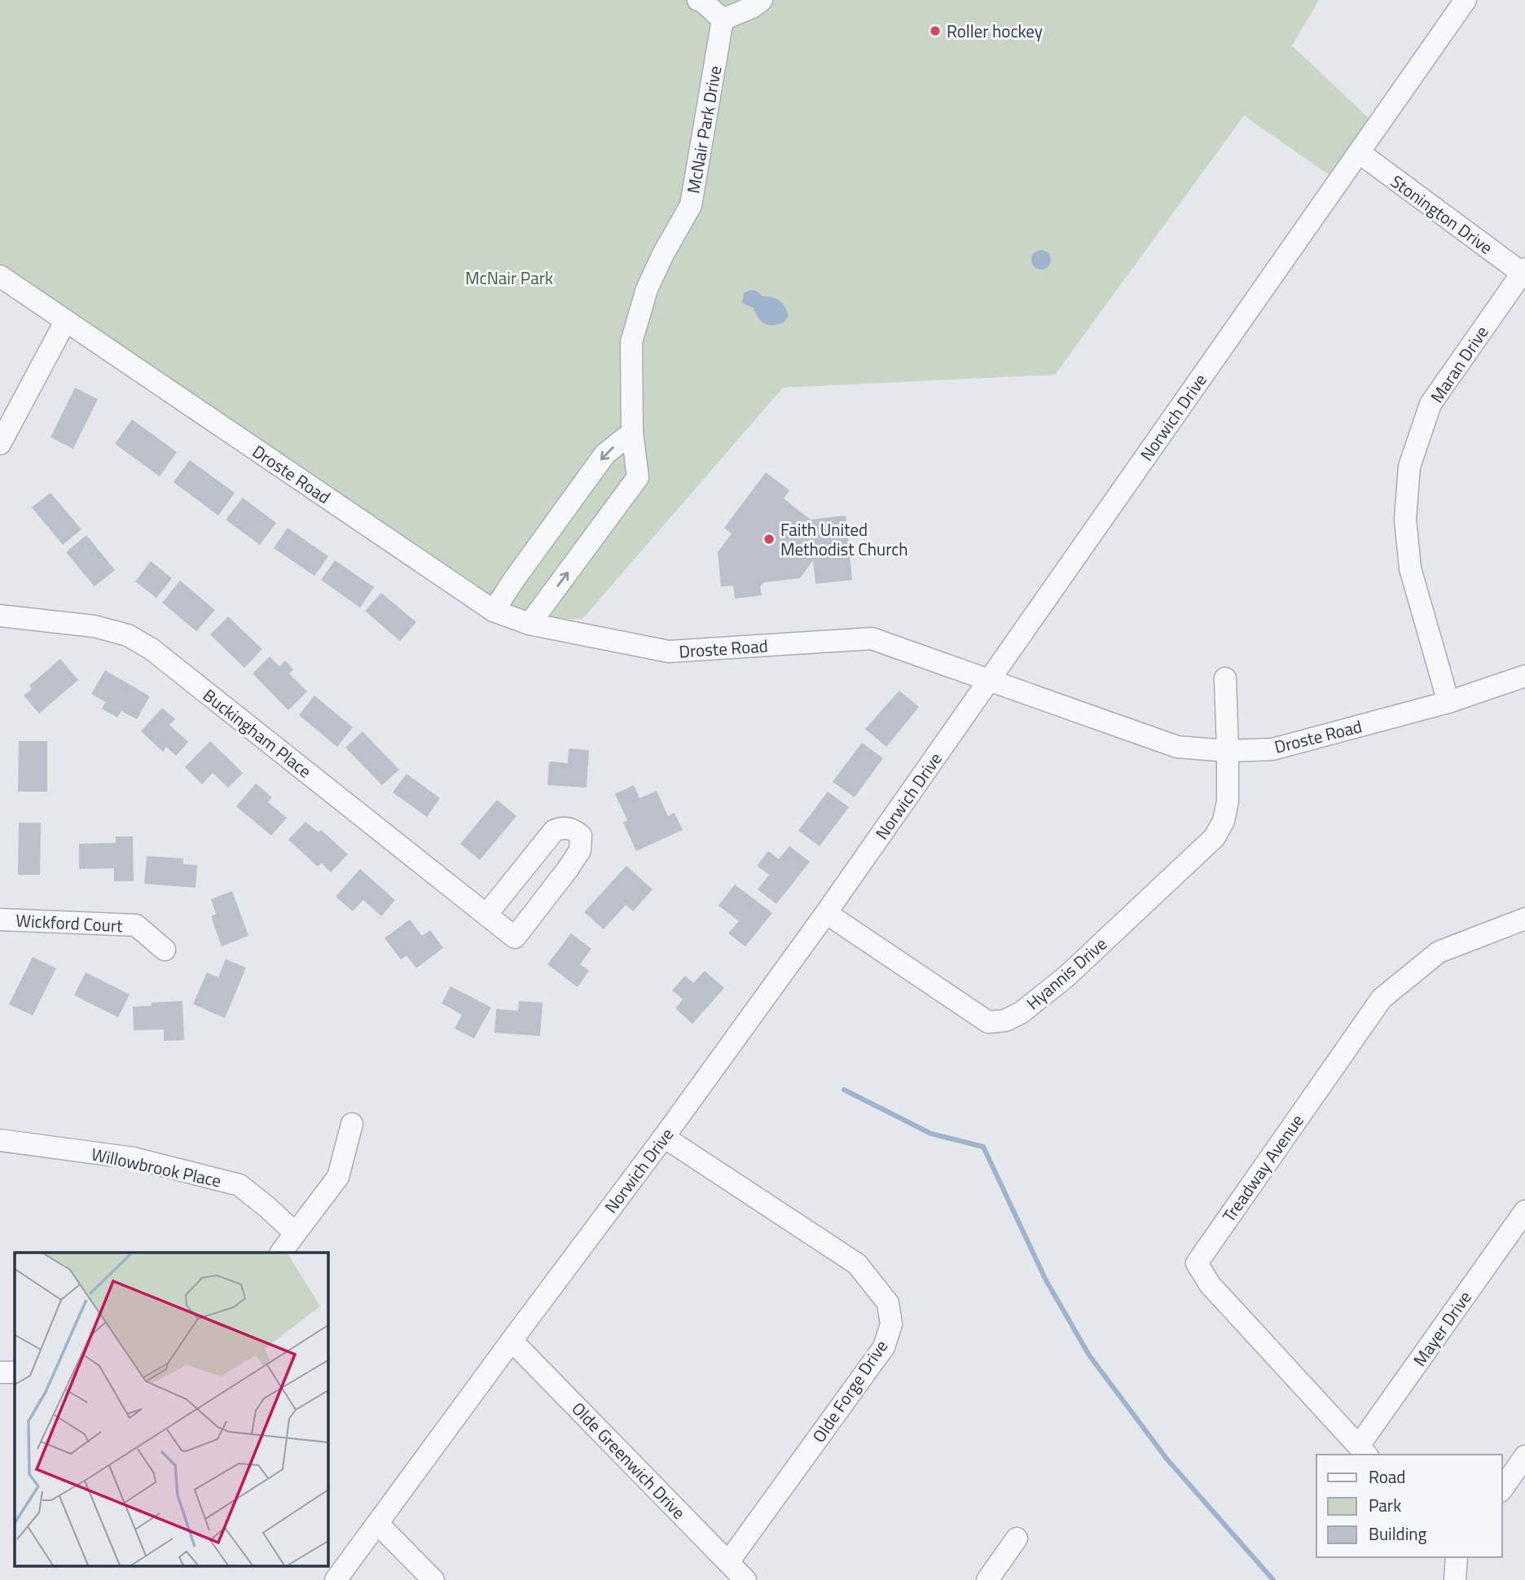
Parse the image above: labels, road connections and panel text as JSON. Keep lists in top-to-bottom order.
{
  "streets": {
    "street": [
      "McNair Park Drive",
      "Stonington Drive",
      "Maran Drive",
      "Norwich Drive",
      "Droste Road",
      "Buckingham Place",
      "Wickford Court",
      "Hyannis Drive",
      "Willowbrook Place",
      "Treadway Avenue",
      "Mayer Drive",
      "Olde Forge Drive",
      "Olde Greenwich Drive"
    ]
  },
  "crossings": [
    ["McNair Park Drive", "Droste Road"],
    ["Stonington Drive", "Maran Drive"],
    ["Stonington Drive", "Norwich Drive"],
    ["Maran Drive", "Droste Road"],
    ["Norwich Drive", "Droste Road"],
    ["Norwich Drive", "Hyannis Drive"],
    ["Norwich Drive", "Olde Forge Drive"],
    ["Norwich Drive", "Olde Greenwich Drive"],
    ["Droste Road", "Hyannis Drive"],
    ["Treadway Avenue", "Mayer Drive"],
    ["Olde Forge Drive", "Olde Greenwich Drive"]
  ],
  "parks": ["McNair Park"],
  "places": ["Roller hockey", "Faith United Methodist Church"],
  "legend": ["Road", "Park", "Building"]
}
